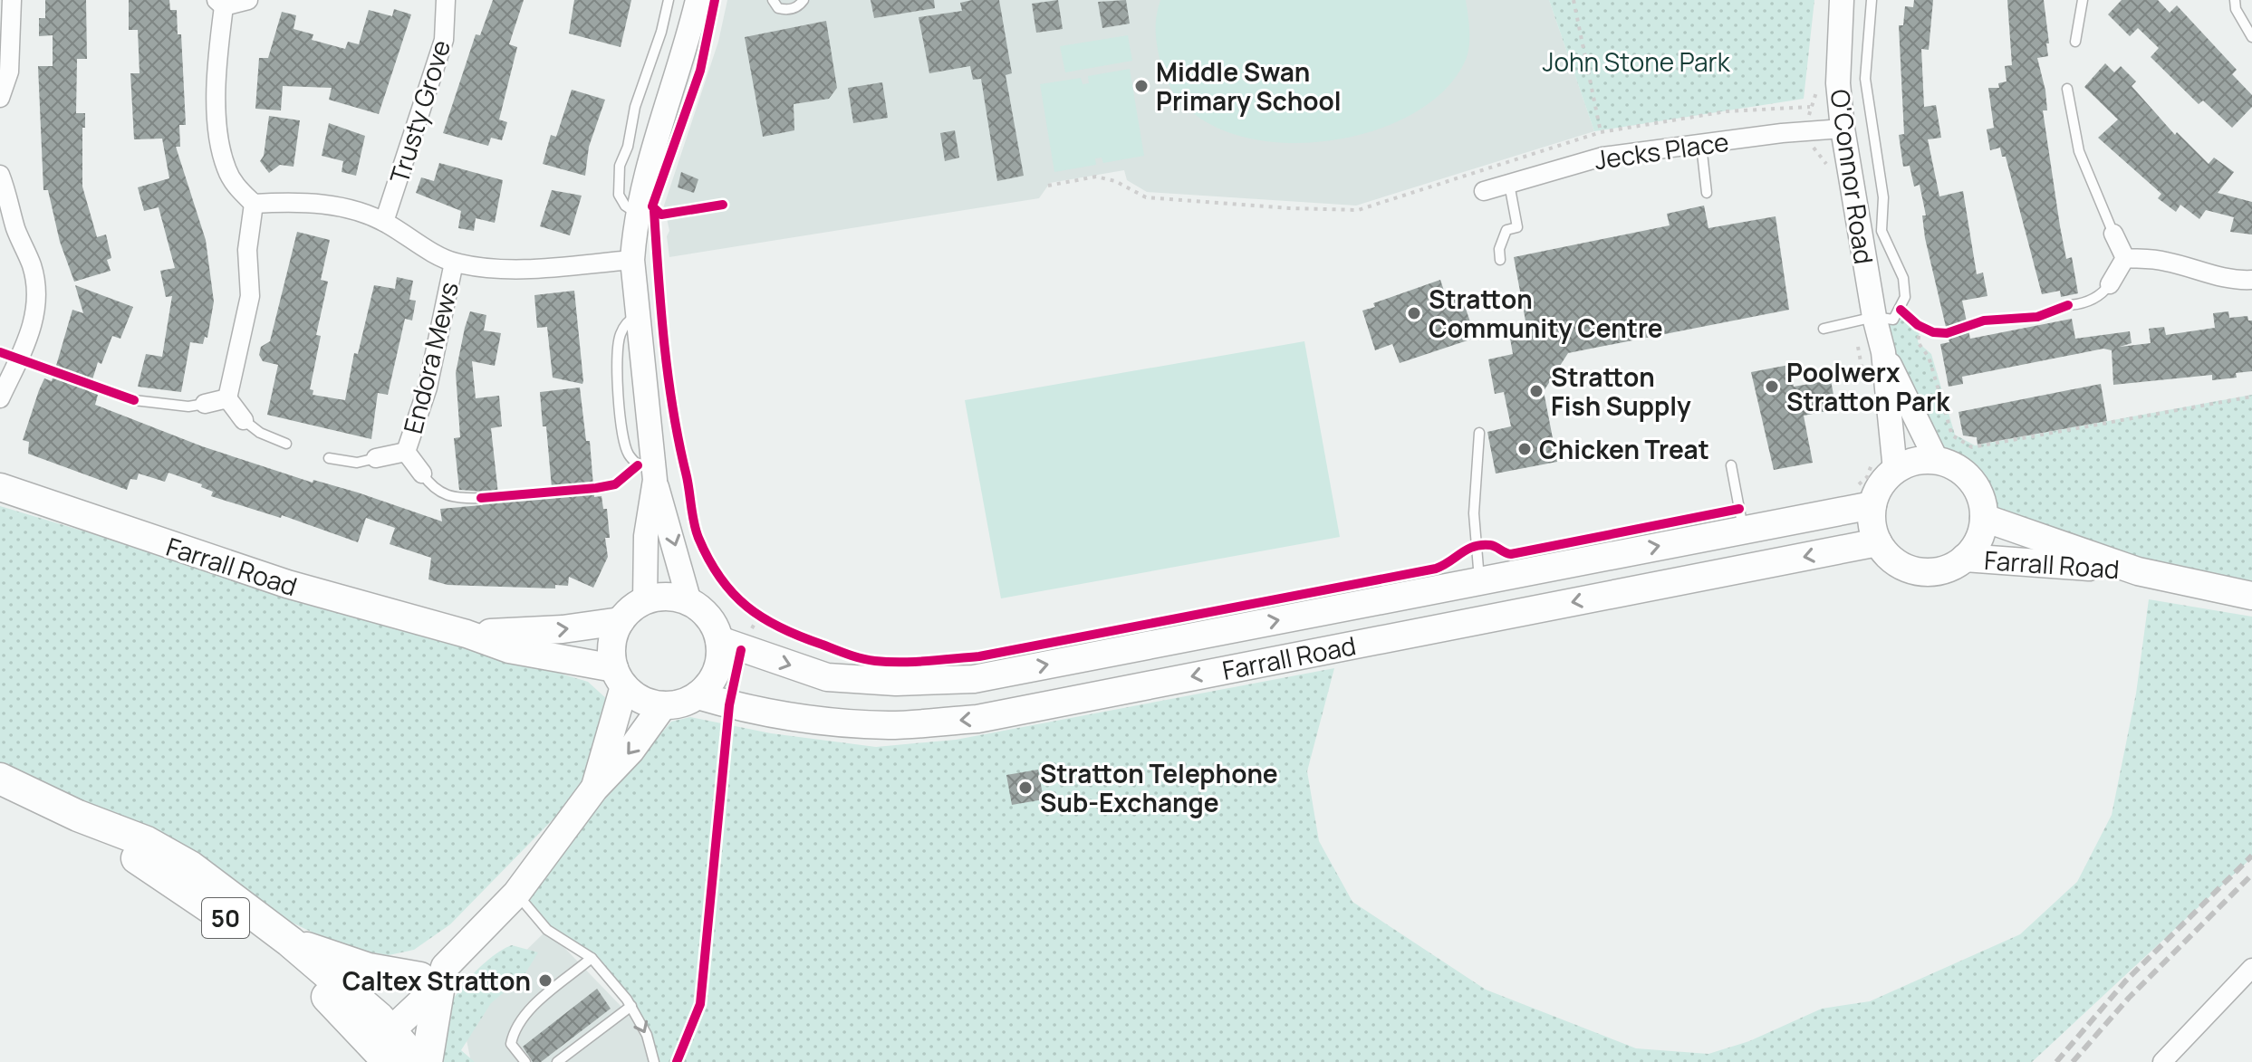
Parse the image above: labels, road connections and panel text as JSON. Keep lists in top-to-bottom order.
{
  "streets": {
    "main road": ["Farrall Road", "50"],
    "street": [
      "Trusty Grove",
      "Jecks Place",
      "O'Connor Road",
      "Endora Mews"
    ]
  },
  "crossings": [
    ["Jecks Place", "O'Connor Road"],
    ["O'Connor Road", "Farrall Road"]
  ],
  "parks": ["John Stone Park"],
  "places": [
    "Middle Swan Primary School",
    "Stratton Community Centre",
    "Poolwerx Stratton Park",
    "Stratton Fish Supply",
    "Chicken Treat",
    "Stratton Telephone Sub-Exchange",
    "Caltex Stratton"
  ]
}
